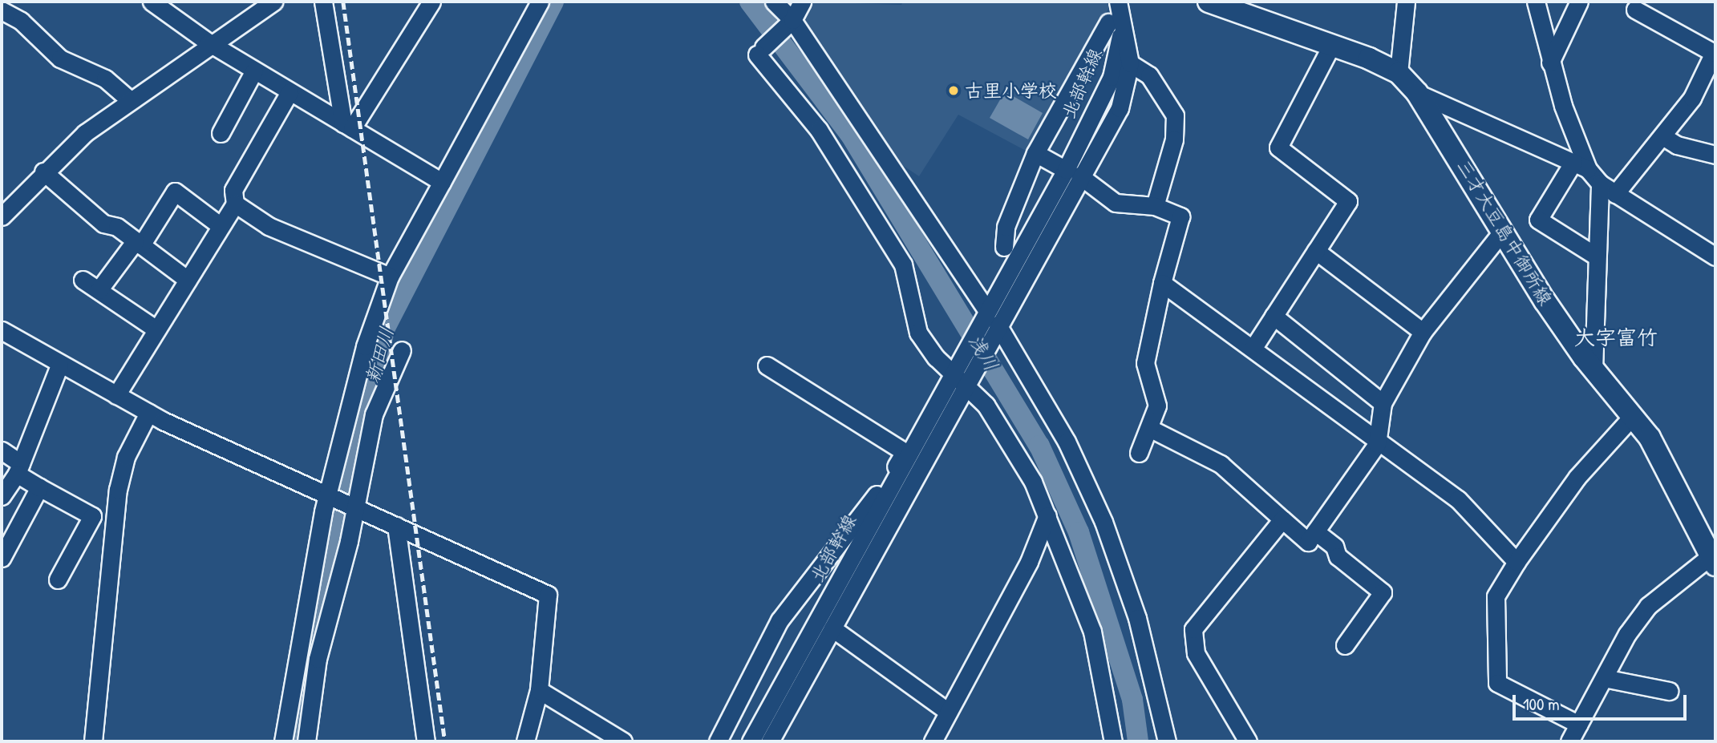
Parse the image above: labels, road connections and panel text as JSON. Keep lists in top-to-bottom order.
{
  "streets": {
    "main road": ["三才大豆島中御所線"],
    "street": ["北部幹線"]
  },
  "districts": ["大字富竹"],
  "water": ["浅川", "新田川"],
  "places": ["古里小学校"],
  "scale_bar": "100 m"
}
